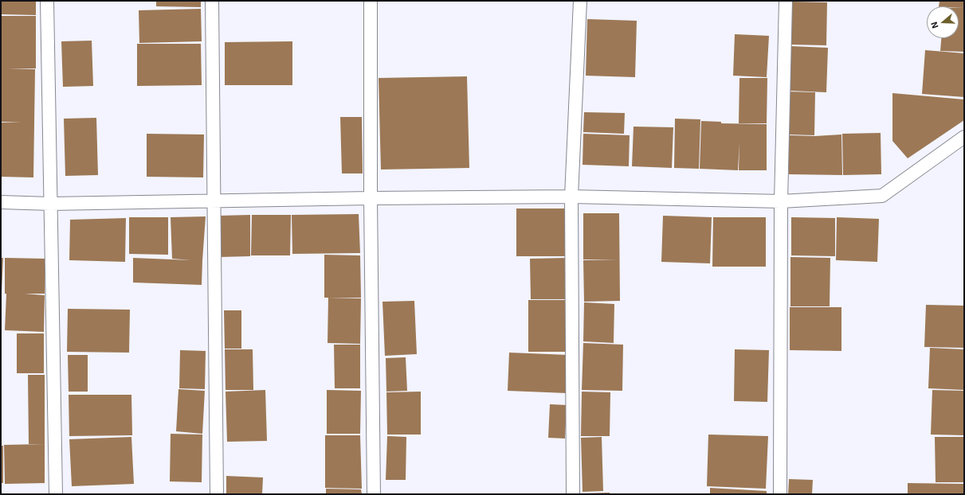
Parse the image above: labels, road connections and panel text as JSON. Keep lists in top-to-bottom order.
{
  "north": "left"
}
